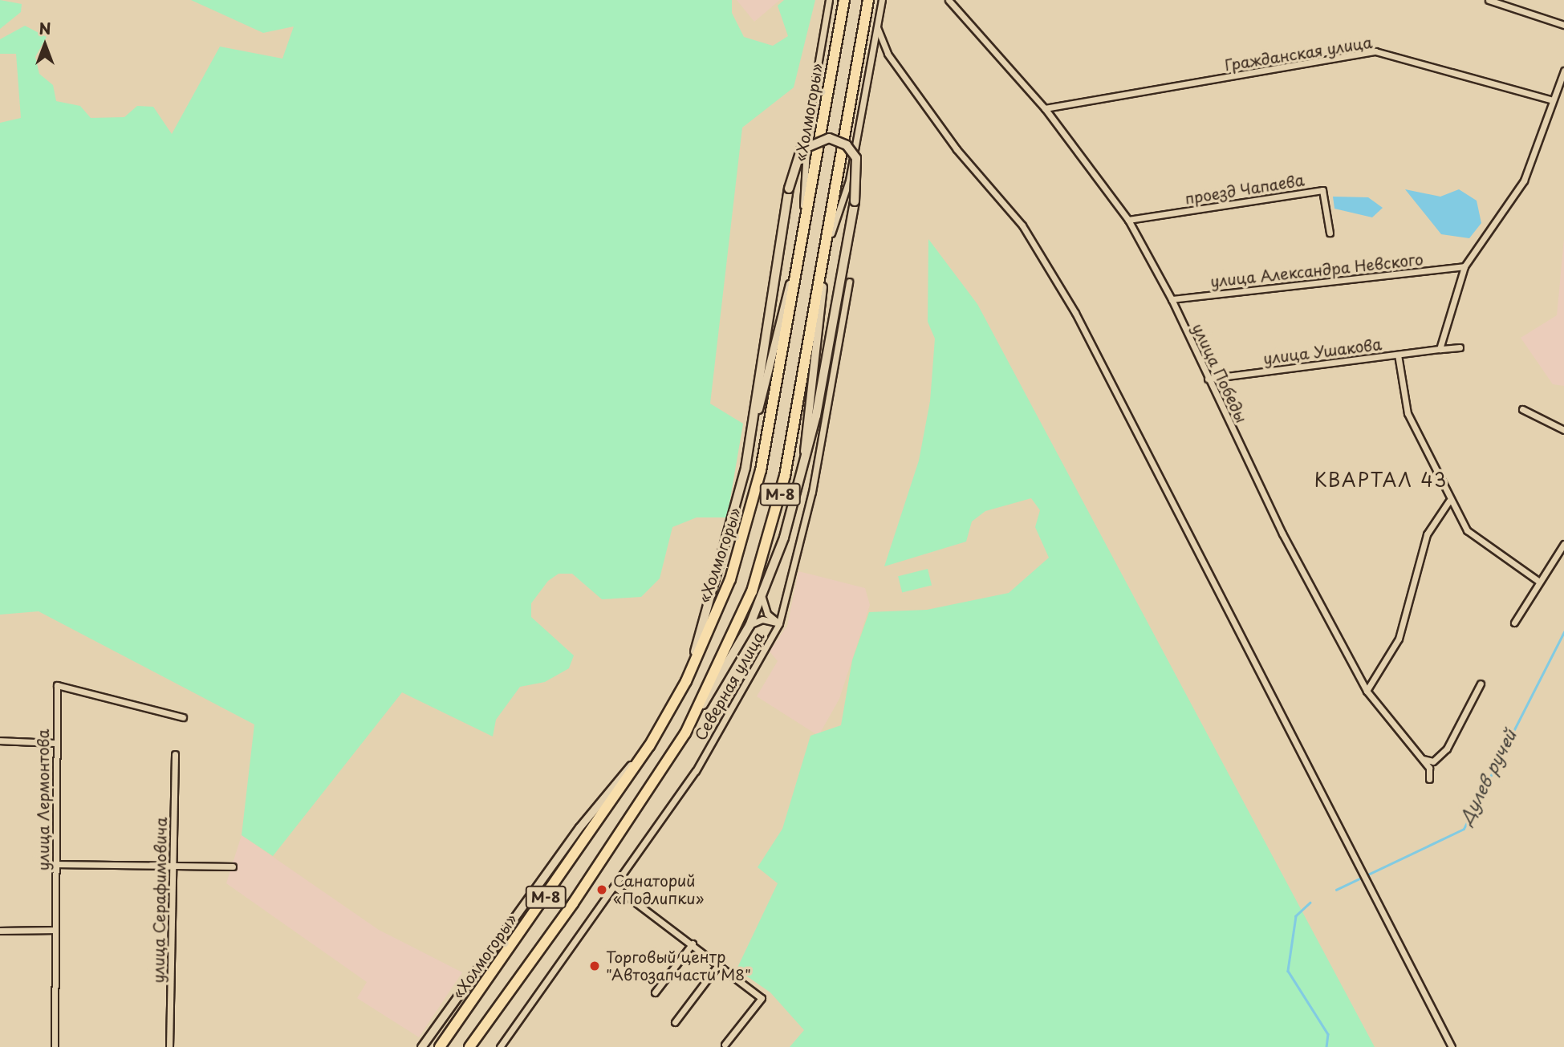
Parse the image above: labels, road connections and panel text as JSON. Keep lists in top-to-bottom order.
{
  "streets": {
    "highway": ["«Холмогоры»", "М-8"],
    "street": [
      "Гражданская улица",
      "проезд Чапаева",
      "улица Александра Невского",
      "улица Ушакова",
      "улица Победы",
      "Северная улица",
      "улица Лермонтова",
      "улица Серафимовича"
    ]
  },
  "crossings": [
    ["Гражданская улица", "улица Победы"],
    ["проезд Чапаева", "улица Победы"],
    ["улица Александра Невского", "улица Победы"],
    ["улица Ушакова", "улица Победы"]
  ],
  "districts": ["КВАРТАЛ 43"],
  "water": ["Дулев ручей"],
  "places": ["Санаторий «Подлипки»", "Торговый центр \"Автозапчасти М8\""],
  "north": "top"
}
